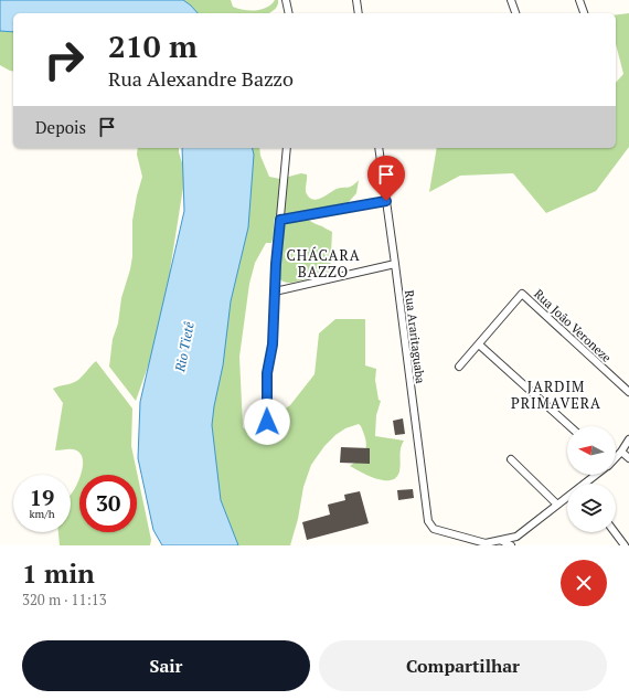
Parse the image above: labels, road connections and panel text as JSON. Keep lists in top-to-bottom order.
{
  "streets": {
    "street": ["Rua João Veroneze", "Rua Araritaguaba"]
  },
  "districts": ["CHÁCARA BAZZO", "JARDIM PRIMAVERA"],
  "water": ["Rio Tietê"],
  "north": "left",
  "page": {
    "turn": ["210 m", "Rua Alexandre Bazzo"],
    "then": "Depois",
    "speed": "19 km/h",
    "limit": "30",
    "heading": ["1 min", "320 m · 11:13"],
    "buttons": ["Sair", "Compartilhar"]
  }
}
